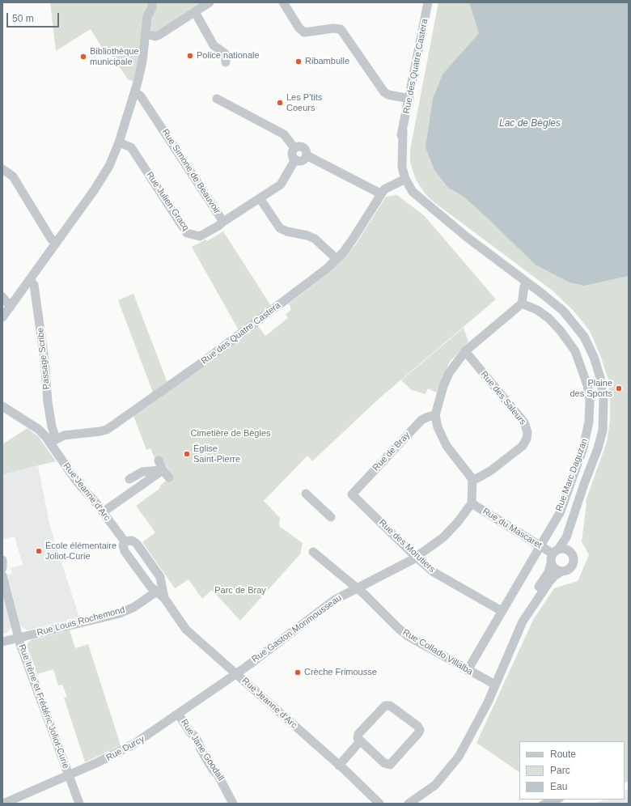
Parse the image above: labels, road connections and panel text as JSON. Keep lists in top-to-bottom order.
{
  "streets": {
    "street": [
      "Rue des Quatre Castera",
      "Rue Simone de Beauvoir",
      "Rue Julien Gracq",
      "Passage Scribe",
      "Rue des Saleurs",
      "Rue de Bray",
      "Rue Marc Daguzan",
      "Rue Jeanne d'Arc",
      "Rue du Mascaret",
      "Rue des Morutiers",
      "Rue Louis Rochemond",
      "Rue Gaston Monmousseau",
      "Rue Collado Villalba",
      "Rue Irène et Frédéric Joliot-Curie",
      "Rue Durcy",
      "Rue Jane Goodall"
    ]
  },
  "crossings": [
    ["Rue des Quatre Castera", "Passage Scribe"],
    ["Rue des Quatre Castera", "Rue Jeanne d'Arc"],
    ["Rue Simone de Beauvoir", "Rue Julien Gracq"],
    ["Passage Scribe", "Rue Jeanne d'Arc"],
    ["Rue de Bray", "Rue des Morutiers"],
    ["Rue Marc Daguzan", "Rue du Mascaret"],
    ["Rue Marc Daguzan", "Rue des Morutiers"],
    ["Rue Marc Daguzan", "Rue Collado Villalba"],
    ["Rue Jeanne d'Arc", "Rue Louis Rochemond"],
    ["Rue Jeanne d'Arc", "Rue Gaston Monmousseau"],
    ["Rue Jeanne d'Arc", "Rue Durcy"],
    ["Rue du Mascaret", "Rue Gaston Monmousseau"],
    ["Rue des Morutiers", "Rue Gaston Monmousseau"],
    ["Rue Louis Rochemond", "Rue Irène et Frédéric Joliot-Curie"],
    ["Rue Gaston Monmousseau", "Rue Collado Villalba"],
    ["Rue Gaston Monmousseau", "Rue Durcy"],
    ["Rue Irène et Frédéric Joliot-Curie", "Rue Durcy"],
    ["Rue Durcy", "Rue Jane Goodall"]
  ],
  "water": ["Lac de Bègles"],
  "parks": ["Cimetière de Bègles", "Parc de Bray"],
  "places": [
    "Police nationale",
    "Bibliothèque municipale",
    "Ribambulle",
    "Les P'tits Coeurs",
    "Plaine des Sports",
    "Église Saint-Pierre",
    "École élémentaire Joliot-Curie",
    "Crèche Frimousse"
  ],
  "legend": ["Route", "Parc", "Eau"],
  "scale_bar": "50 m"
}
